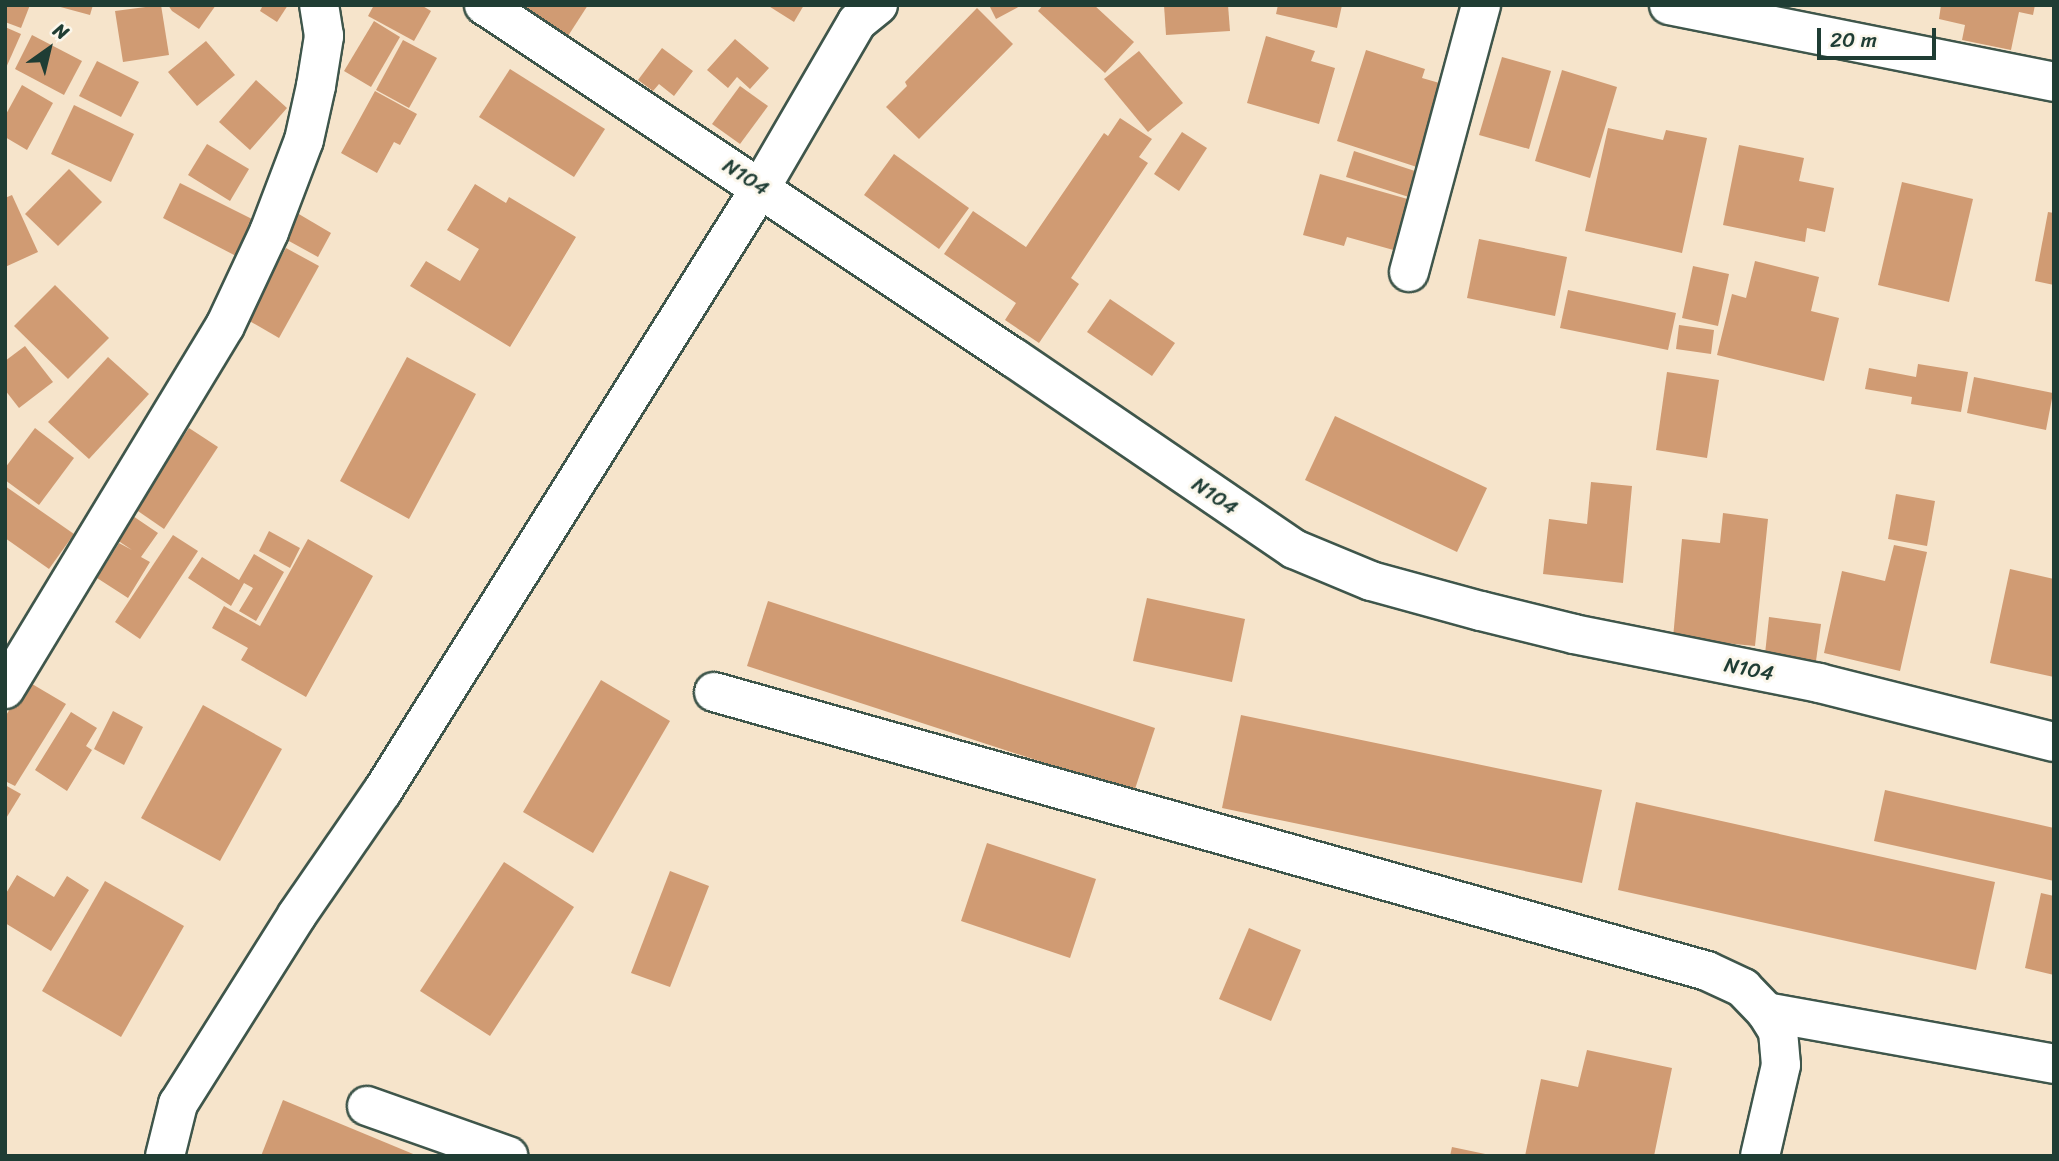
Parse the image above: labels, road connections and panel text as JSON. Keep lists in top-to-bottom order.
{
  "streets": {
    "street": ["N104"]
  },
  "scale_bar": "20 m",
  "north": "top right"
}
